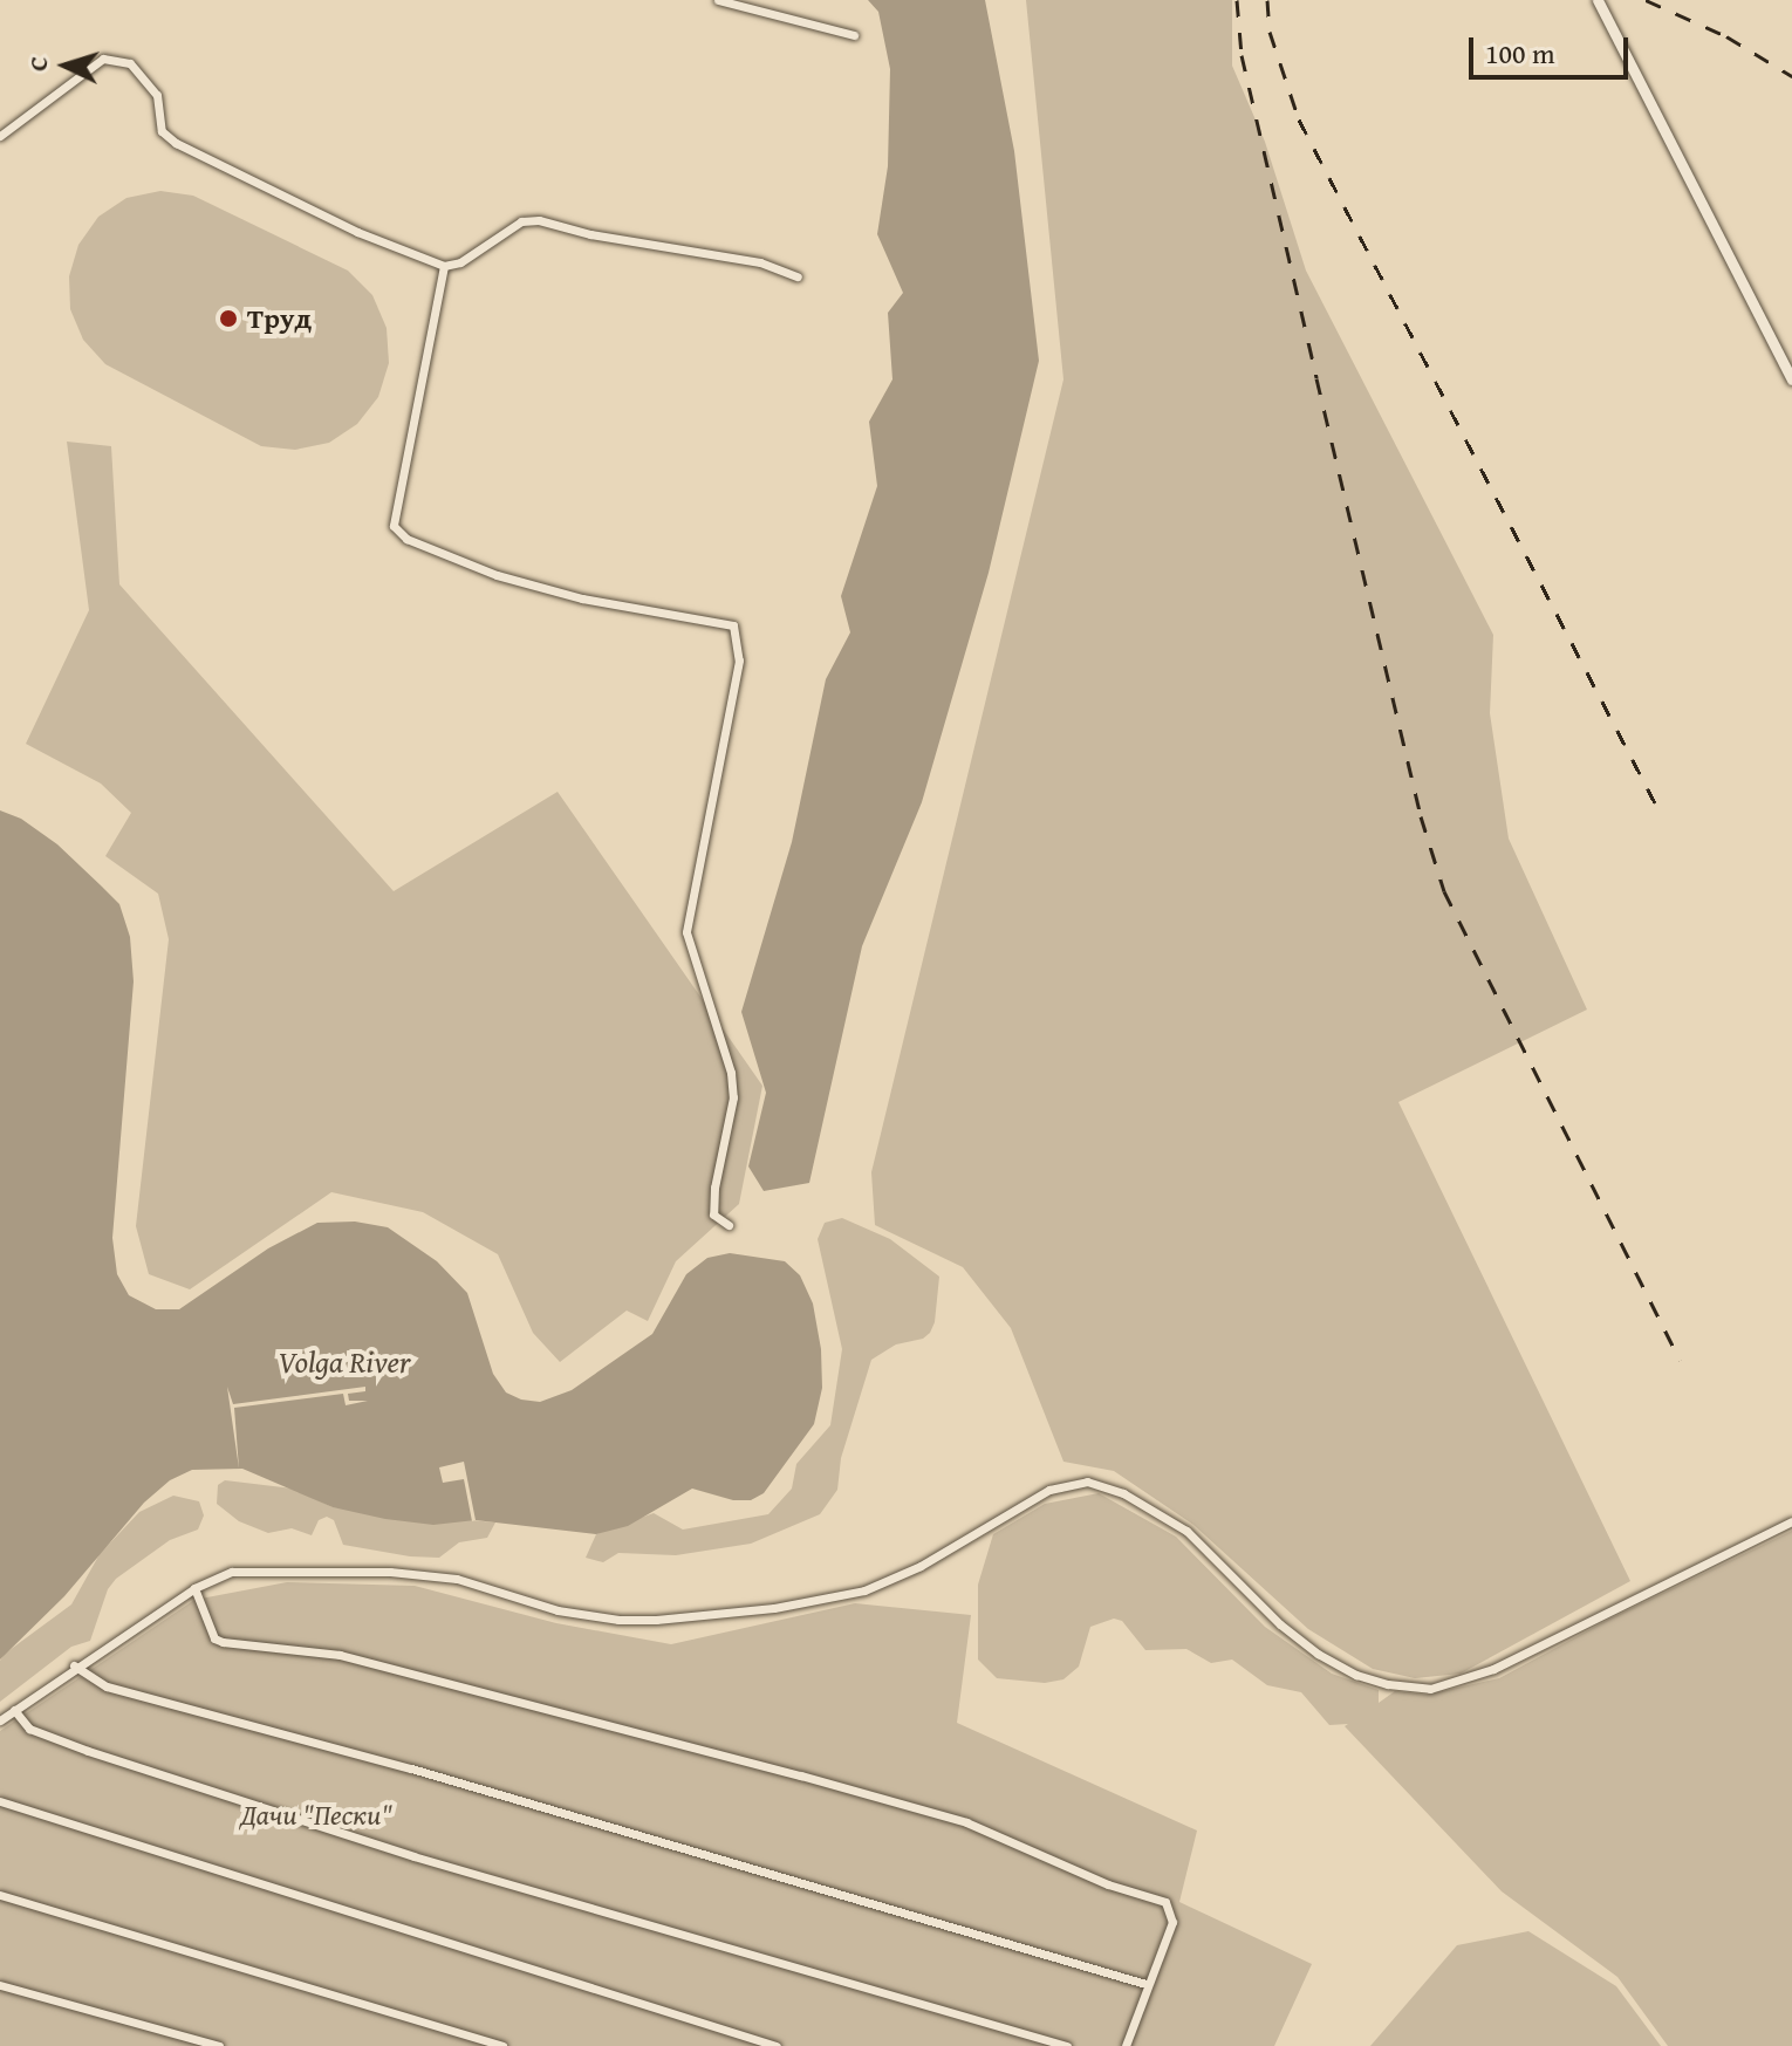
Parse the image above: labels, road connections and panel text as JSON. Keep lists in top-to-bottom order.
{
  "water": ["Volga River"],
  "parks": ["Дачи \"Пески\""],
  "places": ["Труд"],
  "scale_bar": "100 m",
  "north": "left"
}
